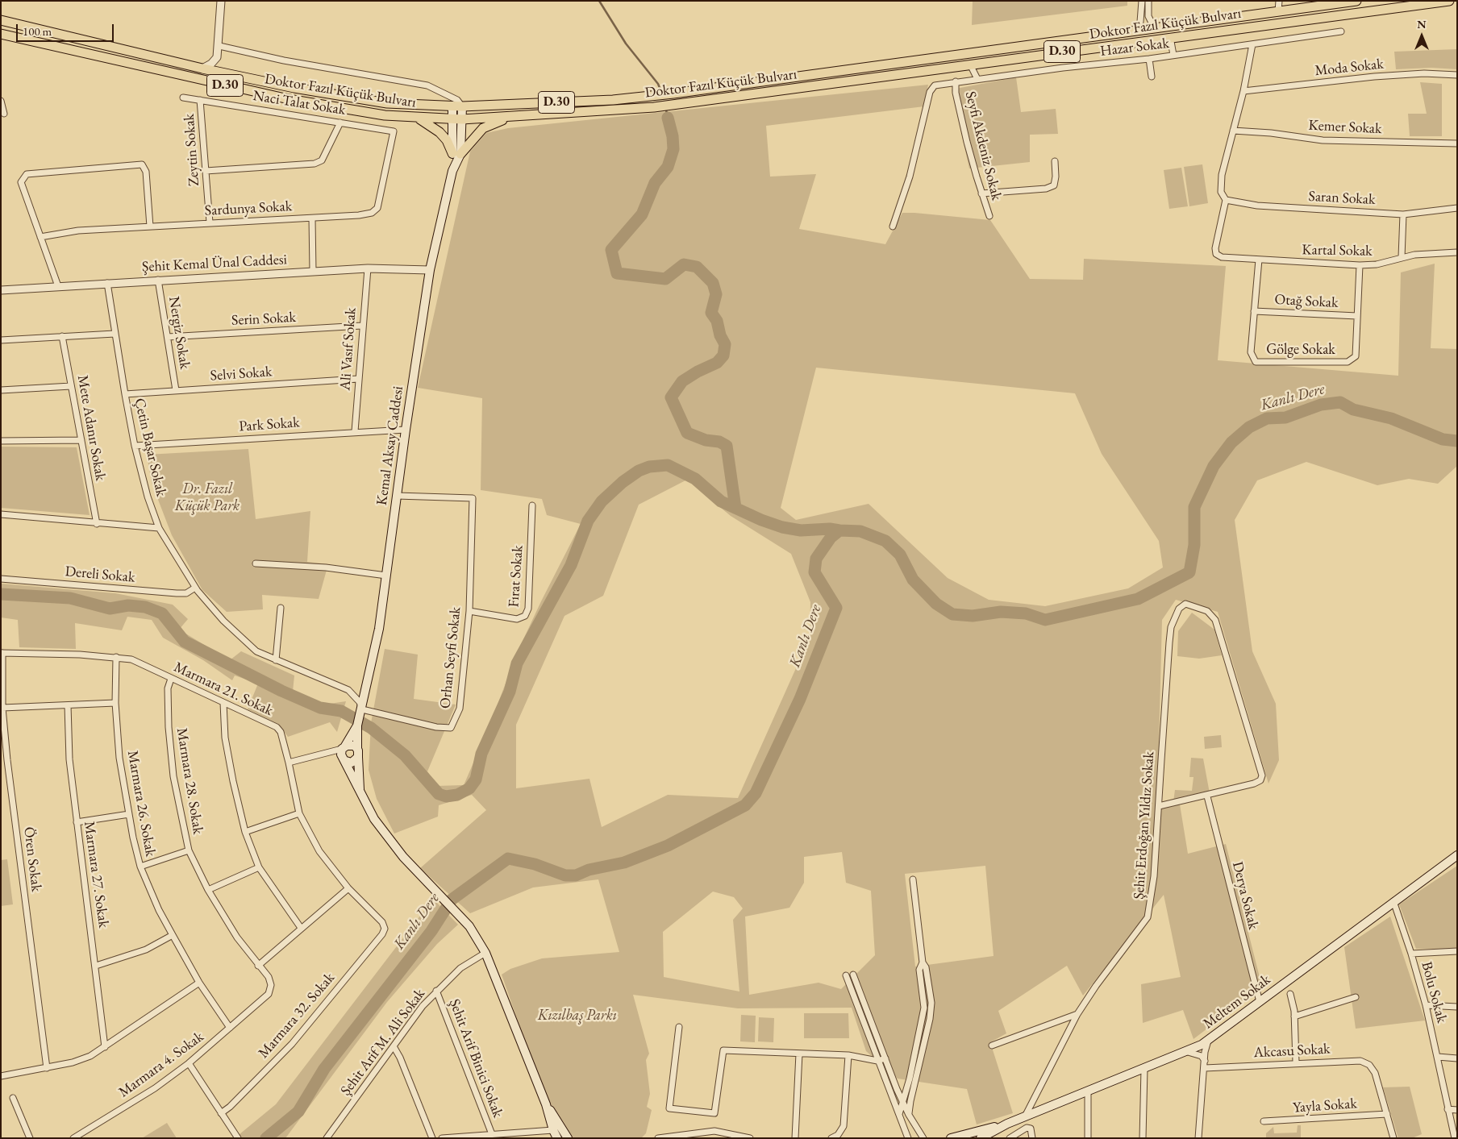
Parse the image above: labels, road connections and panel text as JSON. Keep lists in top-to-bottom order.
{
  "streets": {
    "highway": ["Doktor Fazıl Küçük Bulvarı", "D.30"],
    "main road": ["Kemal Aksay Caddesi", "Meltem Sokak"],
    "street": [
      "Hazar Sokak",
      "Moda Sokak",
      "Naci Talat Sokak",
      "Kemer Sokak",
      "Seyfi Akdeniz Sokak",
      "Zeytin Sokak",
      "Saran Sokak",
      "Sardunya Sokak",
      "Kartal Sokak",
      "Şehit Kemal Ünal Caddesi",
      "Otağ Sokak",
      "Serin Sokak",
      "Nergiz Sokak",
      "Ali Vasıf Sokak",
      "Gölge Sokak",
      "Selvi Sokak",
      "Park Sokak",
      "Mete Adanır Sokak",
      "Çetin Başar Sokak",
      "Dereli Sokak",
      "Fırat Sokak",
      "Orhan Seyfi Sokak",
      "Marmara 21. Sokak",
      "Marmara 28. Sokak",
      "Marmara 26. Sokak",
      "Şehit Erdoğan Yıldız Sokak",
      "Ören Sokak",
      "Marmara 27. Sokak",
      "Derya Sokak",
      "Bolu Sokak",
      "Marmara 32. Sokak",
      "Şehit Arif M. Ali Sokak",
      "Akcasu Sokak",
      "Şehit Arif Binici Sokak",
      "Marmara 4. Sokak",
      "Yayla Sokak"
    ]
  },
  "crossings": [
    ["Doktor Fazıl Küçük Bulvarı", "Kemal Aksay Caddesi"],
    ["Hazar Sokak", "Seyfi Akdeniz Sokak"],
    ["Naci Talat Sokak", "Zeytin Sokak"],
    ["Naci Talat Sokak", "Sardunya Sokak"],
    ["Zeytin Sokak", "Sardunya Sokak"],
    ["Saran Sokak", "Kartal Sokak"],
    ["Kartal Sokak", "Gölge Sokak"],
    ["Şehit Kemal Ünal Caddesi", "Nergiz Sokak"],
    ["Şehit Kemal Ünal Caddesi", "Ali Vasıf Sokak"],
    ["Şehit Kemal Ünal Caddesi", "Kemal Aksay Caddesi"],
    ["Şehit Kemal Ünal Caddesi", "Çetin Başar Sokak"],
    ["Otağ Sokak", "Gölge Sokak"],
    ["Serin Sokak", "Nergiz Sokak"],
    ["Serin Sokak", "Ali Vasıf Sokak"],
    ["Nergiz Sokak", "Selvi Sokak"],
    ["Ali Vasıf Sokak", "Selvi Sokak"],
    ["Ali Vasıf Sokak", "Park Sokak"],
    ["Selvi Sokak", "Çetin Başar Sokak"],
    ["Park Sokak", "Kemal Aksay Caddesi"],
    ["Park Sokak", "Çetin Başar Sokak"],
    ["Kemal Aksay Caddesi", "Çetin Başar Sokak"],
    ["Kemal Aksay Caddesi", "Orhan Seyfi Sokak"],
    ["Çetin Başar Sokak", "Dereli Sokak"],
    ["Çetin Başar Sokak", "Orhan Seyfi Sokak"],
    ["Fırat Sokak", "Orhan Seyfi Sokak"],
    ["Marmara 21. Sokak", "Marmara 28. Sokak"],
    ["Marmara 21. Sokak", "Marmara 26. Sokak"],
    ["Marmara 21. Sokak", "Ören Sokak"],
    ["Marmara 21. Sokak", "Marmara 32. Sokak"],
    ["Marmara 28. Sokak", "Marmara 4. Sokak"],
    ["Marmara 26. Sokak", "Marmara 4. Sokak"],
    ["Şehit Erdoğan Yıldız Sokak", "Derya Sokak"],
    ["Şehit Erdoğan Yıldız Sokak", "Meltem Sokak"],
    ["Derya Sokak", "Meltem Sokak"],
    ["Bolu Sokak", "Meltem Sokak"],
    ["Şehit Arif M. Ali Sokak", "Şehit Arif Binici Sokak"],
    ["Akcasu Sokak", "Yayla Sokak"]
  ],
  "water": ["Kanlı Dere"],
  "parks": ["Dr. Fazıl Küçük Park", "Kızılbaş Parkı"],
  "scale_bar": "100 m",
  "north": "top"
}
